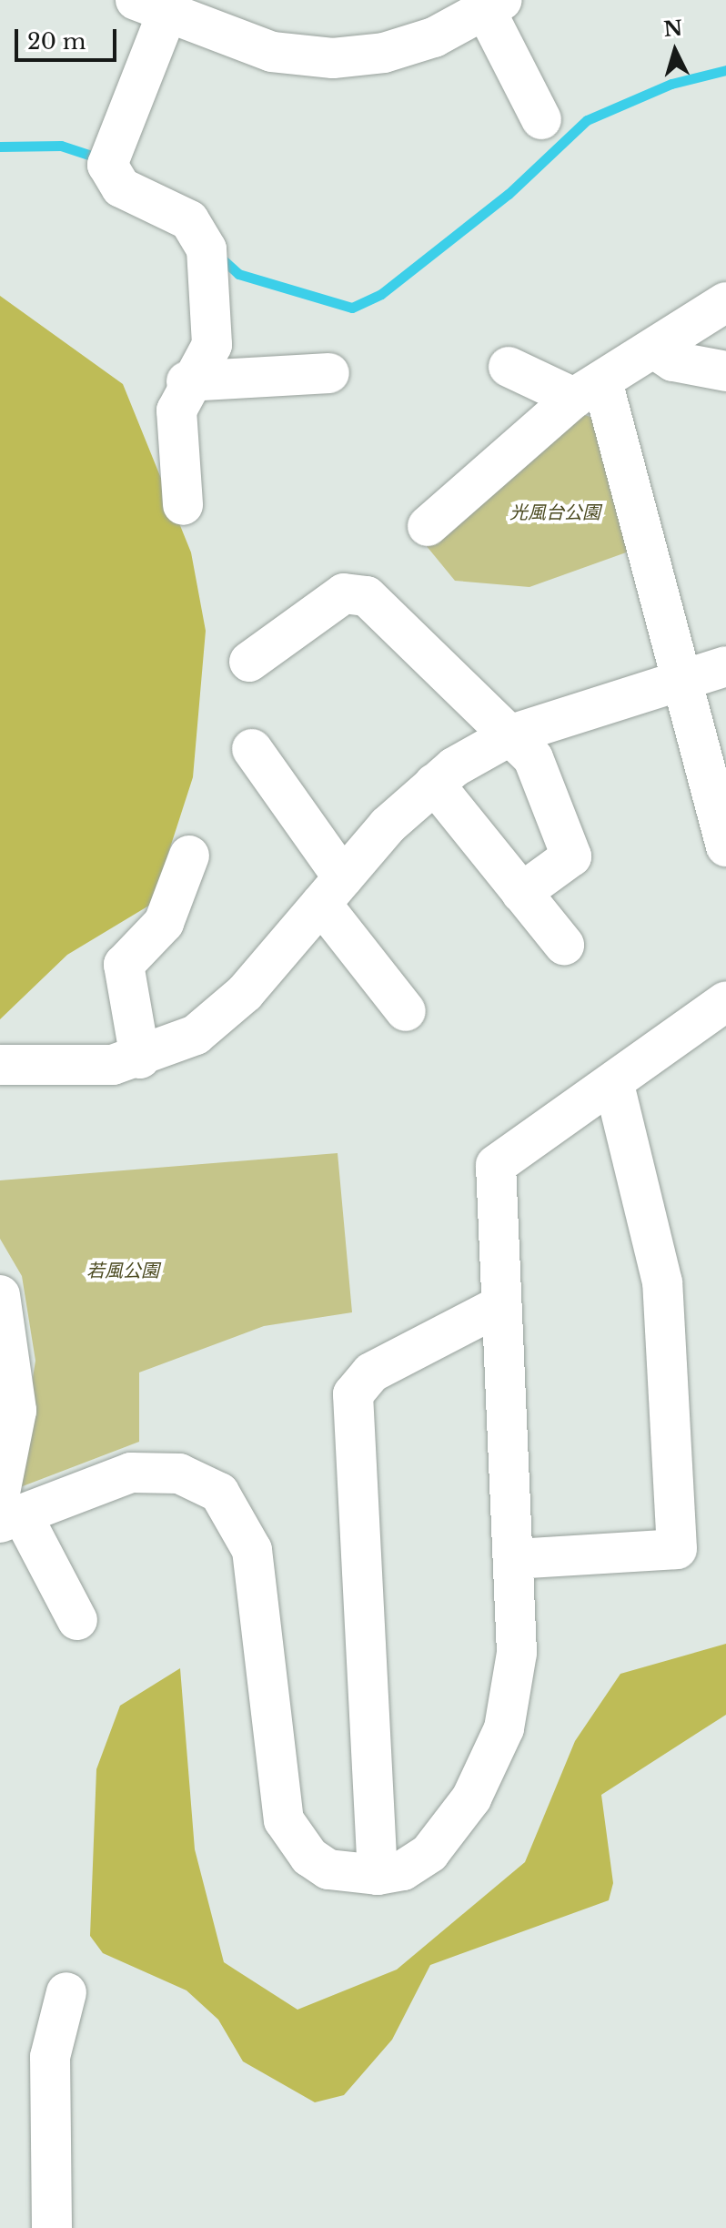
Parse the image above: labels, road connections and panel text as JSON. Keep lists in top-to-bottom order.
{
  "parks": ["光風台公園", "若風公園"],
  "scale_bar": "20 m",
  "north": "top"
}
